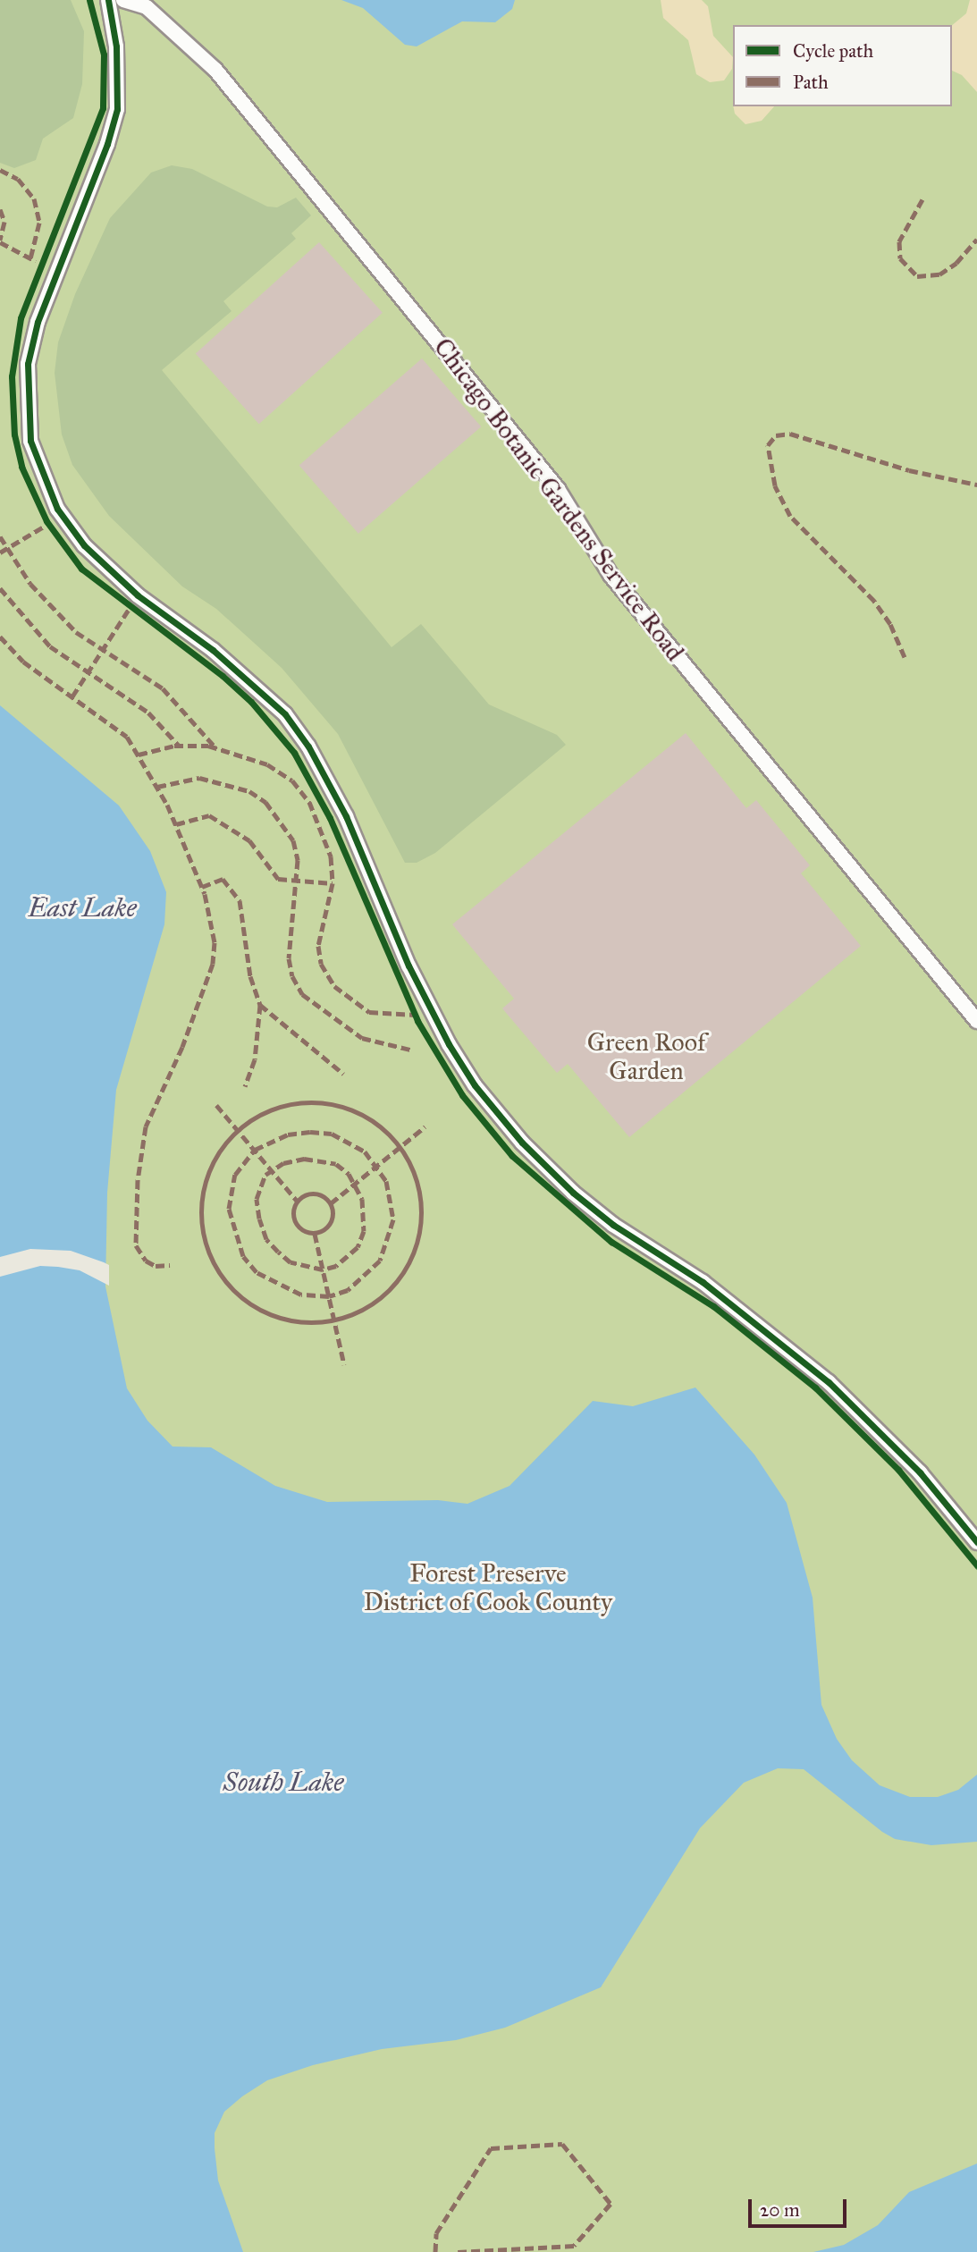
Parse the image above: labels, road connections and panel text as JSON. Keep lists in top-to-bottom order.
{
  "streets": {
    "lane": ["Chicago Botanic Gardens Service Road"]
  },
  "water": ["East Lake", "South Lake"],
  "parks": ["Green Roof Garden", "Forest Preserve District of Cook County"],
  "legend": ["Cycle path", "Path"],
  "scale_bar": "20 m"
}
